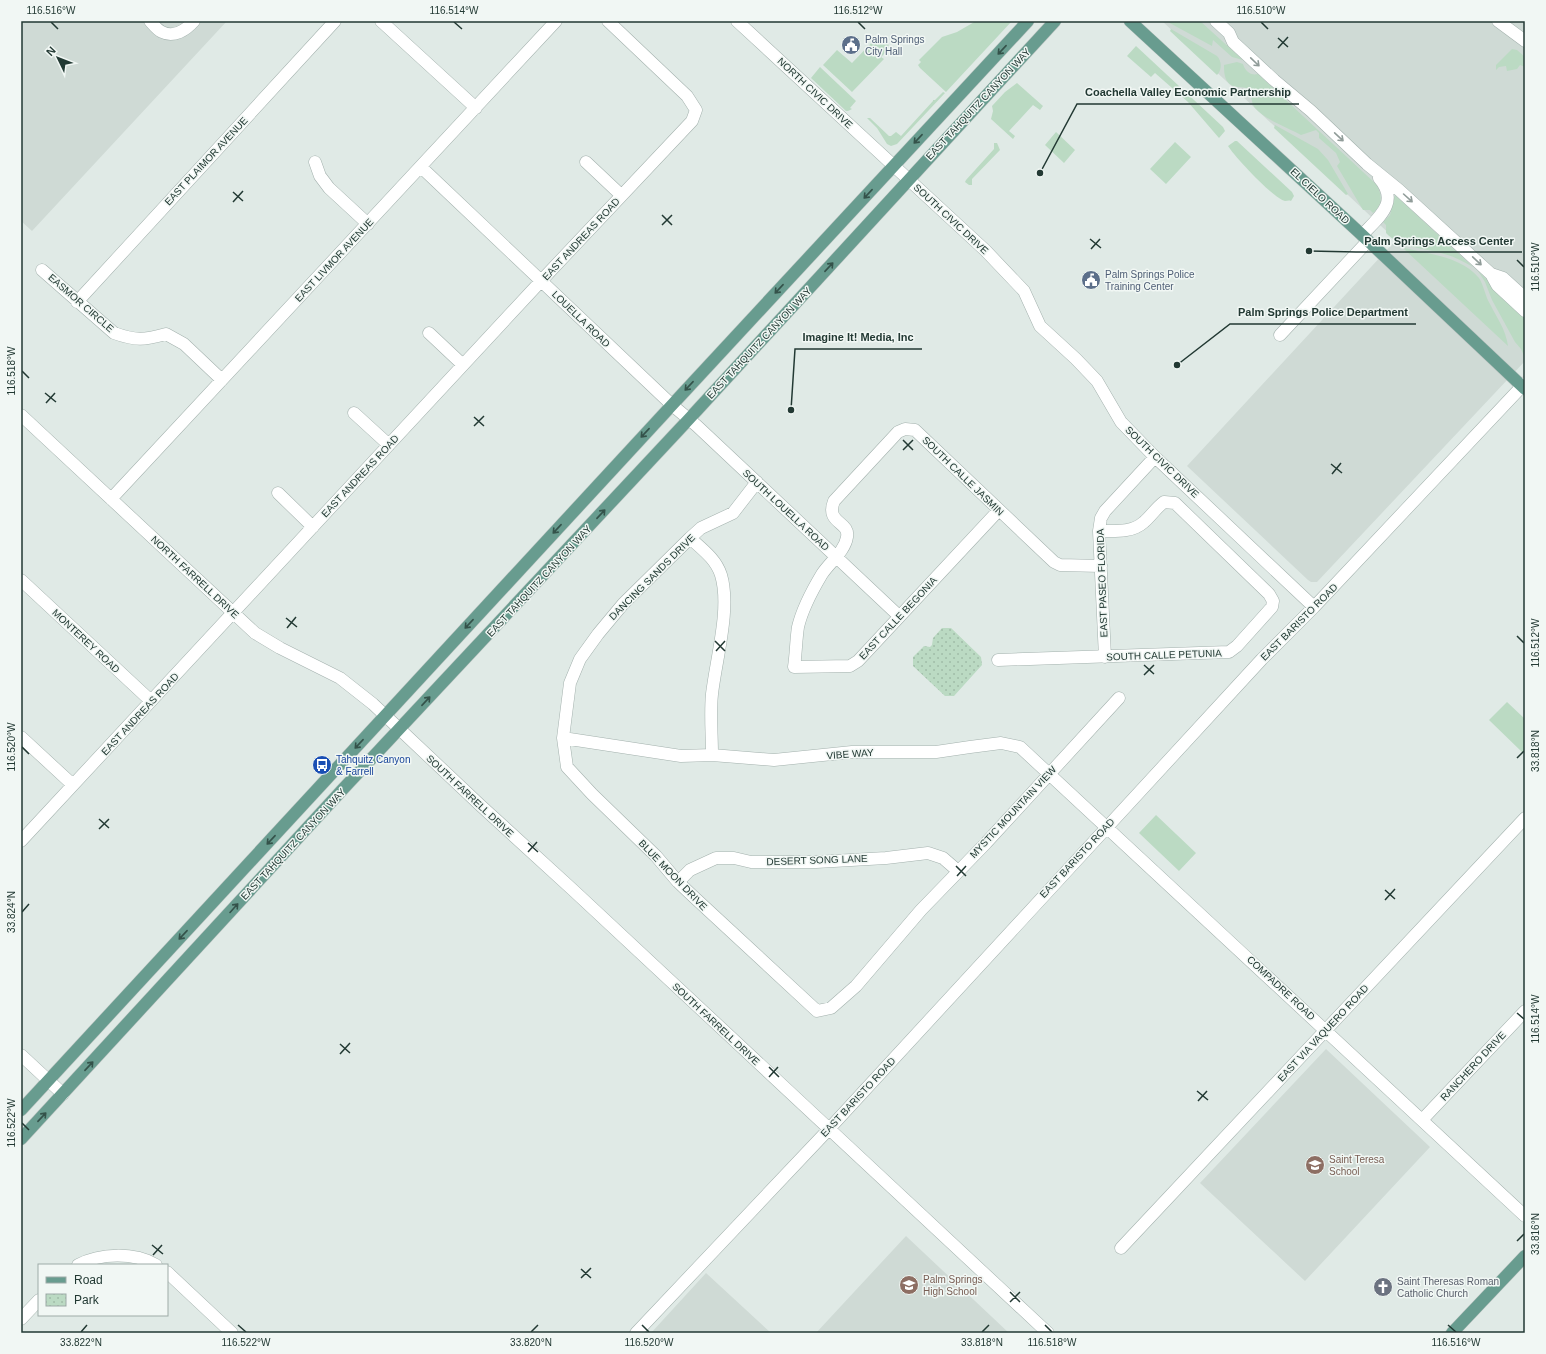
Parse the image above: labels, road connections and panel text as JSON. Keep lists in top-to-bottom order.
{
  "streets": {
    "main road": ["EAST TAHQUITZ CANYON WAY", "EL CIELO ROAD"],
    "street": [
      "NORTH CIVIC DRIVE",
      "EAST PLAIMOR AVENUE",
      "SOUTH CIVIC DRIVE",
      "EAST ANDREAS ROAD",
      "EAST LIVMOR AVENUE",
      "EASMOR CIRCLE",
      "LOUELLA ROAD",
      "SOUTH CALLE JASMIN",
      "SOUTH LOUELLA ROAD",
      "NORTH FARRELL DRIVE",
      "DANCING SANDS DRIVE",
      "EAST PASEO FLORIDA",
      "EAST CALLE BEGONIA",
      "EAST BARISTO ROAD",
      "MONTEREY ROAD",
      "SOUTH CALLE PETUNIA",
      "VIBE WAY",
      "SOUTH FARRELL DRIVE",
      "MYSTIC MOUNTAIN VIEW",
      "DESERT SONG LANE",
      "BLUE MOON DRIVE",
      "COMPADRE ROAD",
      "EAST VIA VAQUERO ROAD",
      "RANCHERO DRIVE"
    ]
  },
  "crossings": [
    ["NORTH CIVIC DRIVE", "EAST TAHQUITZ CANYON WAY"],
    ["NORTH CIVIC DRIVE", "SOUTH CIVIC DRIVE"],
    ["EAST TAHQUITZ CANYON WAY", "SOUTH CIVIC DRIVE"],
    ["EAST TAHQUITZ CANYON WAY", "LOUELLA ROAD"],
    ["EAST TAHQUITZ CANYON WAY", "SOUTH LOUELLA ROAD"],
    ["EAST TAHQUITZ CANYON WAY", "NORTH FARRELL DRIVE"],
    ["EAST TAHQUITZ CANYON WAY", "SOUTH FARRELL DRIVE"],
    ["EAST PLAIMOR AVENUE", "EASMOR CIRCLE"],
    ["EL CIELO ROAD", "EAST BARISTO ROAD"],
    ["SOUTH CIVIC DRIVE", "EAST PASEO FLORIDA"],
    ["SOUTH CIVIC DRIVE", "EAST BARISTO ROAD"],
    ["EAST ANDREAS ROAD", "LOUELLA ROAD"],
    ["EAST ANDREAS ROAD", "NORTH FARRELL DRIVE"],
    ["EAST ANDREAS ROAD", "MONTEREY ROAD"],
    ["EAST LIVMOR AVENUE", "EASMOR CIRCLE"],
    ["EAST LIVMOR AVENUE", "LOUELLA ROAD"],
    ["EAST LIVMOR AVENUE", "NORTH FARRELL DRIVE"],
    ["LOUELLA ROAD", "SOUTH LOUELLA ROAD"],
    ["SOUTH CALLE JASMIN", "SOUTH LOUELLA ROAD"],
    ["SOUTH CALLE JASMIN", "EAST PASEO FLORIDA"],
    ["SOUTH CALLE JASMIN", "EAST CALLE BEGONIA"],
    ["SOUTH LOUELLA ROAD", "DANCING SANDS DRIVE"],
    ["SOUTH LOUELLA ROAD", "EAST CALLE BEGONIA"],
    ["NORTH FARRELL DRIVE", "SOUTH FARRELL DRIVE"],
    ["DANCING SANDS DRIVE", "VIBE WAY"],
    ["DANCING SANDS DRIVE", "BLUE MOON DRIVE"],
    ["EAST PASEO FLORIDA", "SOUTH CALLE PETUNIA"],
    ["EAST BARISTO ROAD", "VIBE WAY"],
    ["EAST BARISTO ROAD", "SOUTH FARRELL DRIVE"],
    ["EAST BARISTO ROAD", "COMPADRE ROAD"],
    ["VIBE WAY", "MYSTIC MOUNTAIN VIEW"],
    ["VIBE WAY", "BLUE MOON DRIVE"],
    ["VIBE WAY", "COMPADRE ROAD"],
    ["MYSTIC MOUNTAIN VIEW", "DESERT SONG LANE"],
    ["MYSTIC MOUNTAIN VIEW", "BLUE MOON DRIVE"],
    ["DESERT SONG LANE", "BLUE MOON DRIVE"],
    ["COMPADRE ROAD", "EAST VIA VAQUERO ROAD"],
    ["COMPADRE ROAD", "RANCHERO DRIVE"]
  ],
  "places": {
    "public building": ["Palm Springs City Hall", "Palm Springs Police Training Center"],
    "other": [
      "Coachella Valley Economic Partnership",
      "Palm Springs Access Center",
      "Palm Springs Police Department",
      "Imagine It! Media, Inc"
    ],
    "bus stop": ["Tahquitz Canyon & Farrell"],
    "school or university": ["Saint Teresa School", "Palm Springs High School"],
    "church": ["Saint Theresas Roman Catholic Church"]
  },
  "legend": ["Road", "Park"],
  "north": "top left",
  "coordinates": [
    "116.516°W",
    "116.514°W",
    "116.512°W",
    "116.510°W",
    "116.518°W",
    "116.520°W",
    "33.818°N",
    "33.824°N",
    "116.522°W",
    "33.816°N",
    "33.822°N",
    "33.820°N"
  ]
}
